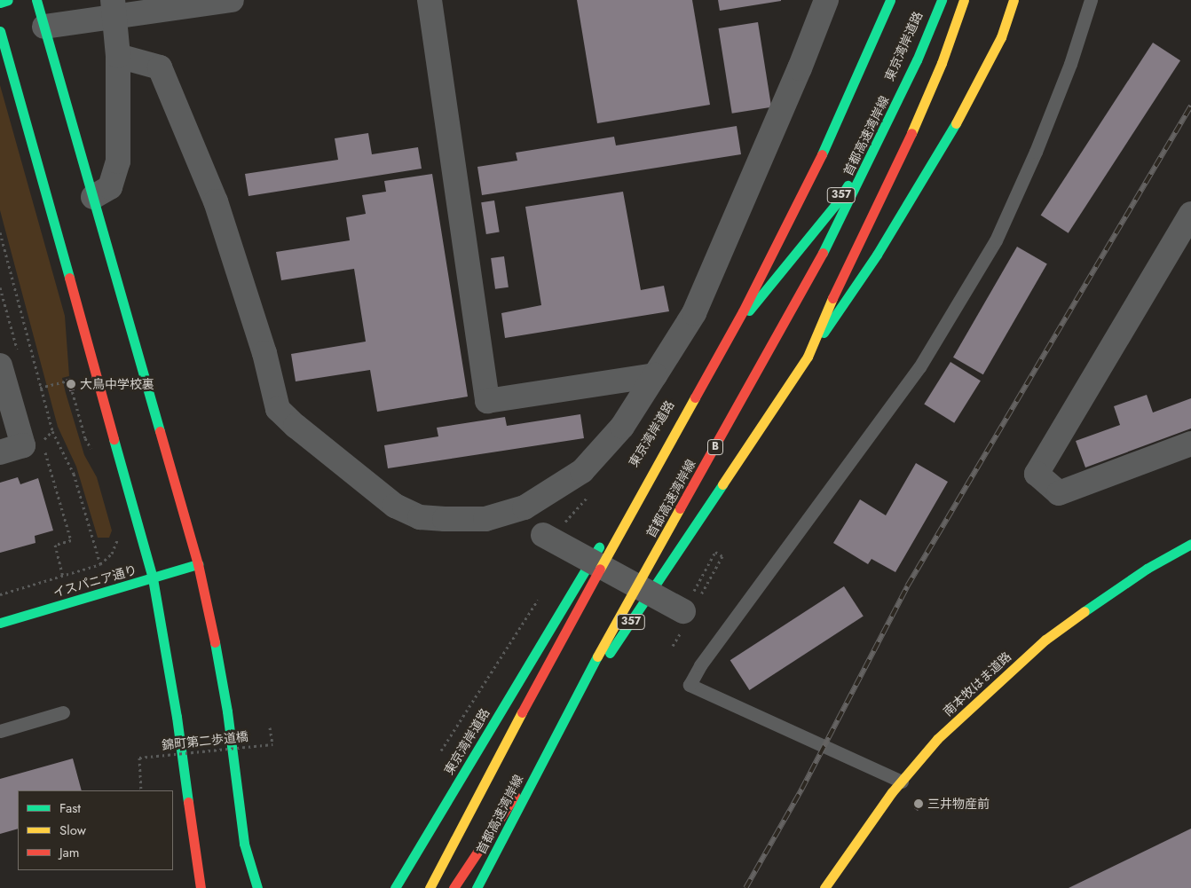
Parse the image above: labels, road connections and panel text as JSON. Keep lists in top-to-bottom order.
{
  "streets": {
    "main road": [
      "東京湾岸道路",
      "首都高速湾岸線",
      "357",
      "B",
      "イスパニア通り",
      "南本牧はま道路"
    ],
    "path": ["錦町第二歩道橋"]
  },
  "places": ["大鳥中学校裏", "三井物産前"],
  "legend": ["Fast", "Slow", "Jam"]
}
